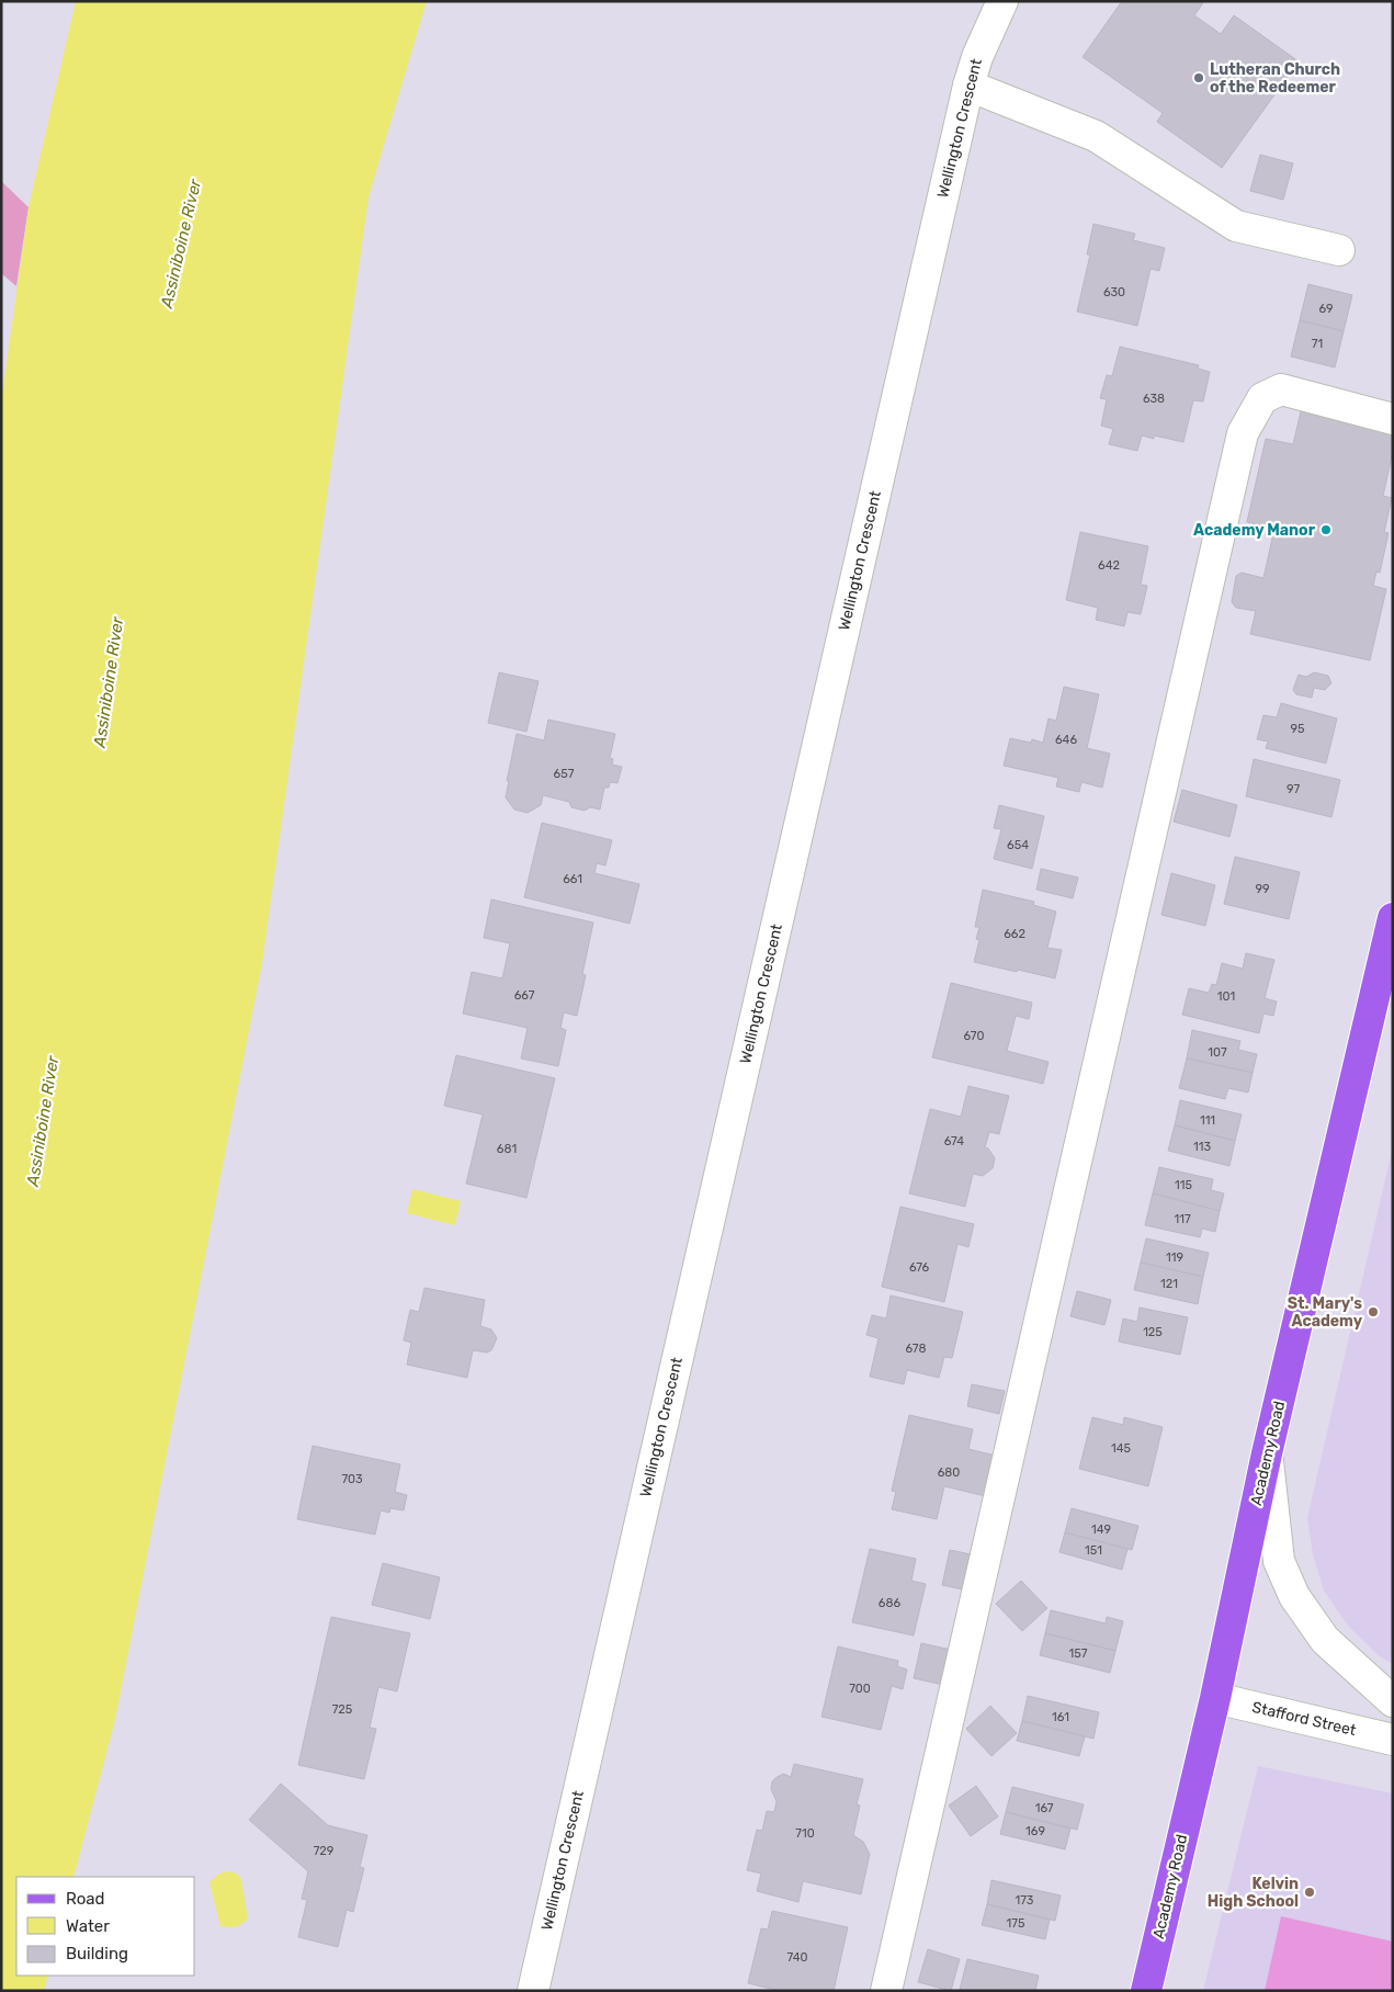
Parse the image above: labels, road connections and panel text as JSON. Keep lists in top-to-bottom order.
{
  "streets": {
    "main road": ["Academy Road"],
    "street": ["Wellington Crescent", "Stafford Street"]
  },
  "crossings": [
    ["Academy Road", "Stafford Street"]
  ],
  "water": ["Assiniboine River"],
  "places": [
    "Lutheran Church of the Redeemer",
    "Academy Manor",
    "St. Mary's Academy",
    "Kelvin High School"
  ],
  "house_numbers": [
    "630",
    "69",
    "71",
    "638",
    "642",
    "95",
    "646",
    "657",
    "97",
    "654",
    "661",
    "99",
    "662",
    "667",
    "101",
    "670",
    "107",
    "111",
    "674",
    "113",
    "681",
    "115",
    "117",
    "119",
    "676",
    "121",
    "125",
    "678",
    "145",
    "680",
    "703",
    "149",
    "151",
    "686",
    "157",
    "700",
    "725",
    "161",
    "167",
    "169",
    "710",
    "729",
    "173",
    "175",
    "740"
  ],
  "legend": ["Road", "Water", "Building"]
}
